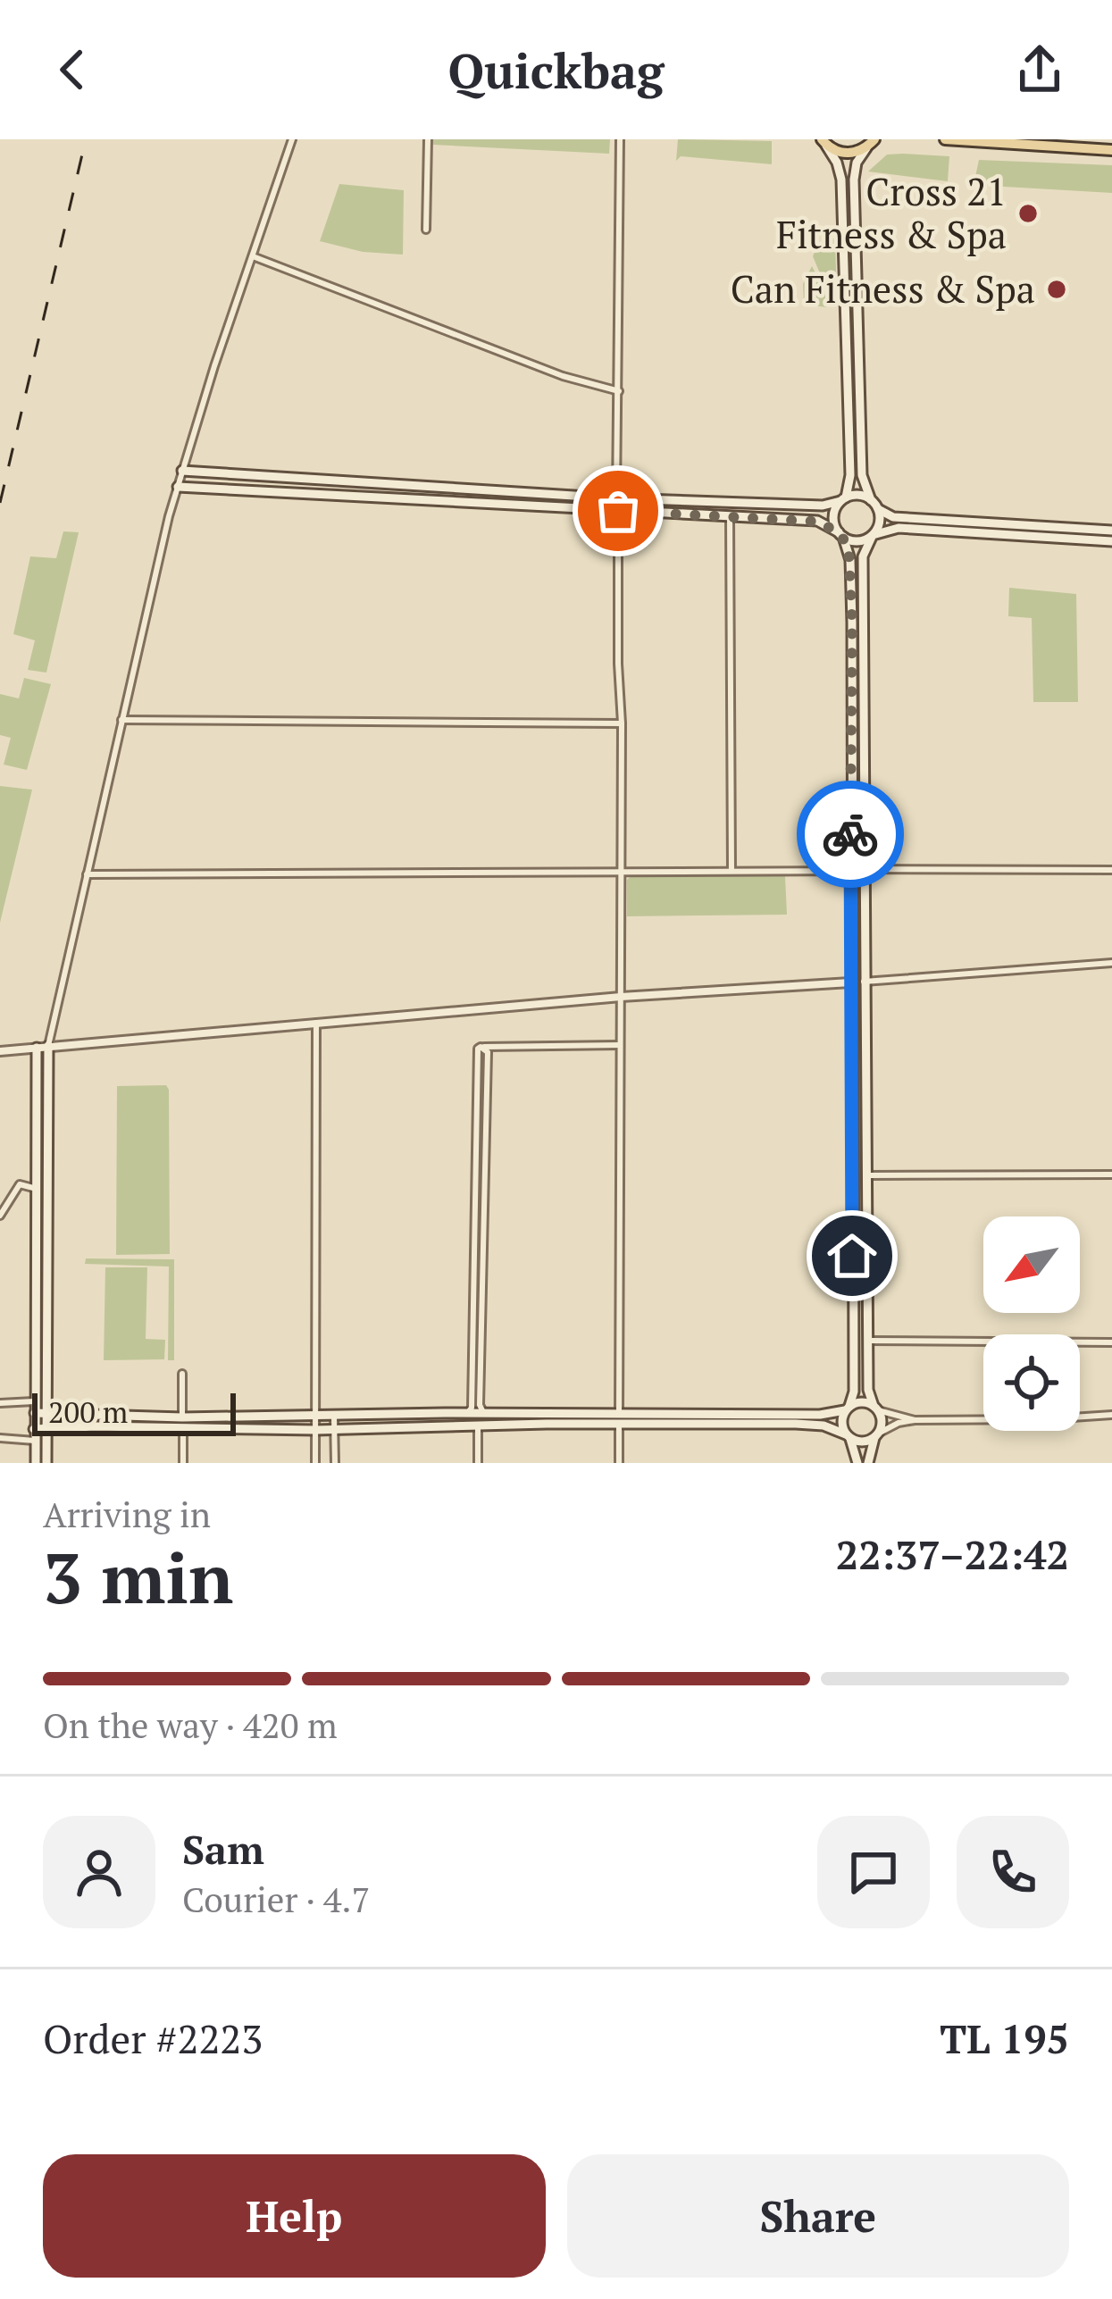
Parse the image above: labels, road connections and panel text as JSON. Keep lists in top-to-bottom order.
{
  "places": ["Cross 21 Fitness & Spa", "Can Fitness & Spa"],
  "scale_bar": "200 m",
  "north": "bottom left",
  "page": {
    "header": "Quickbag",
    "scale": "200 m",
    "heading": ["3 min", "Arriving in", "22:37–22:42"],
    "panel": [
      "Sam",
      "Courier · 4.7",
      "Order #2223",
      "TL 195"
    ],
    "bar": "On the way · 420 m",
    "buttons": ["Help", "Share"]
  }
}
